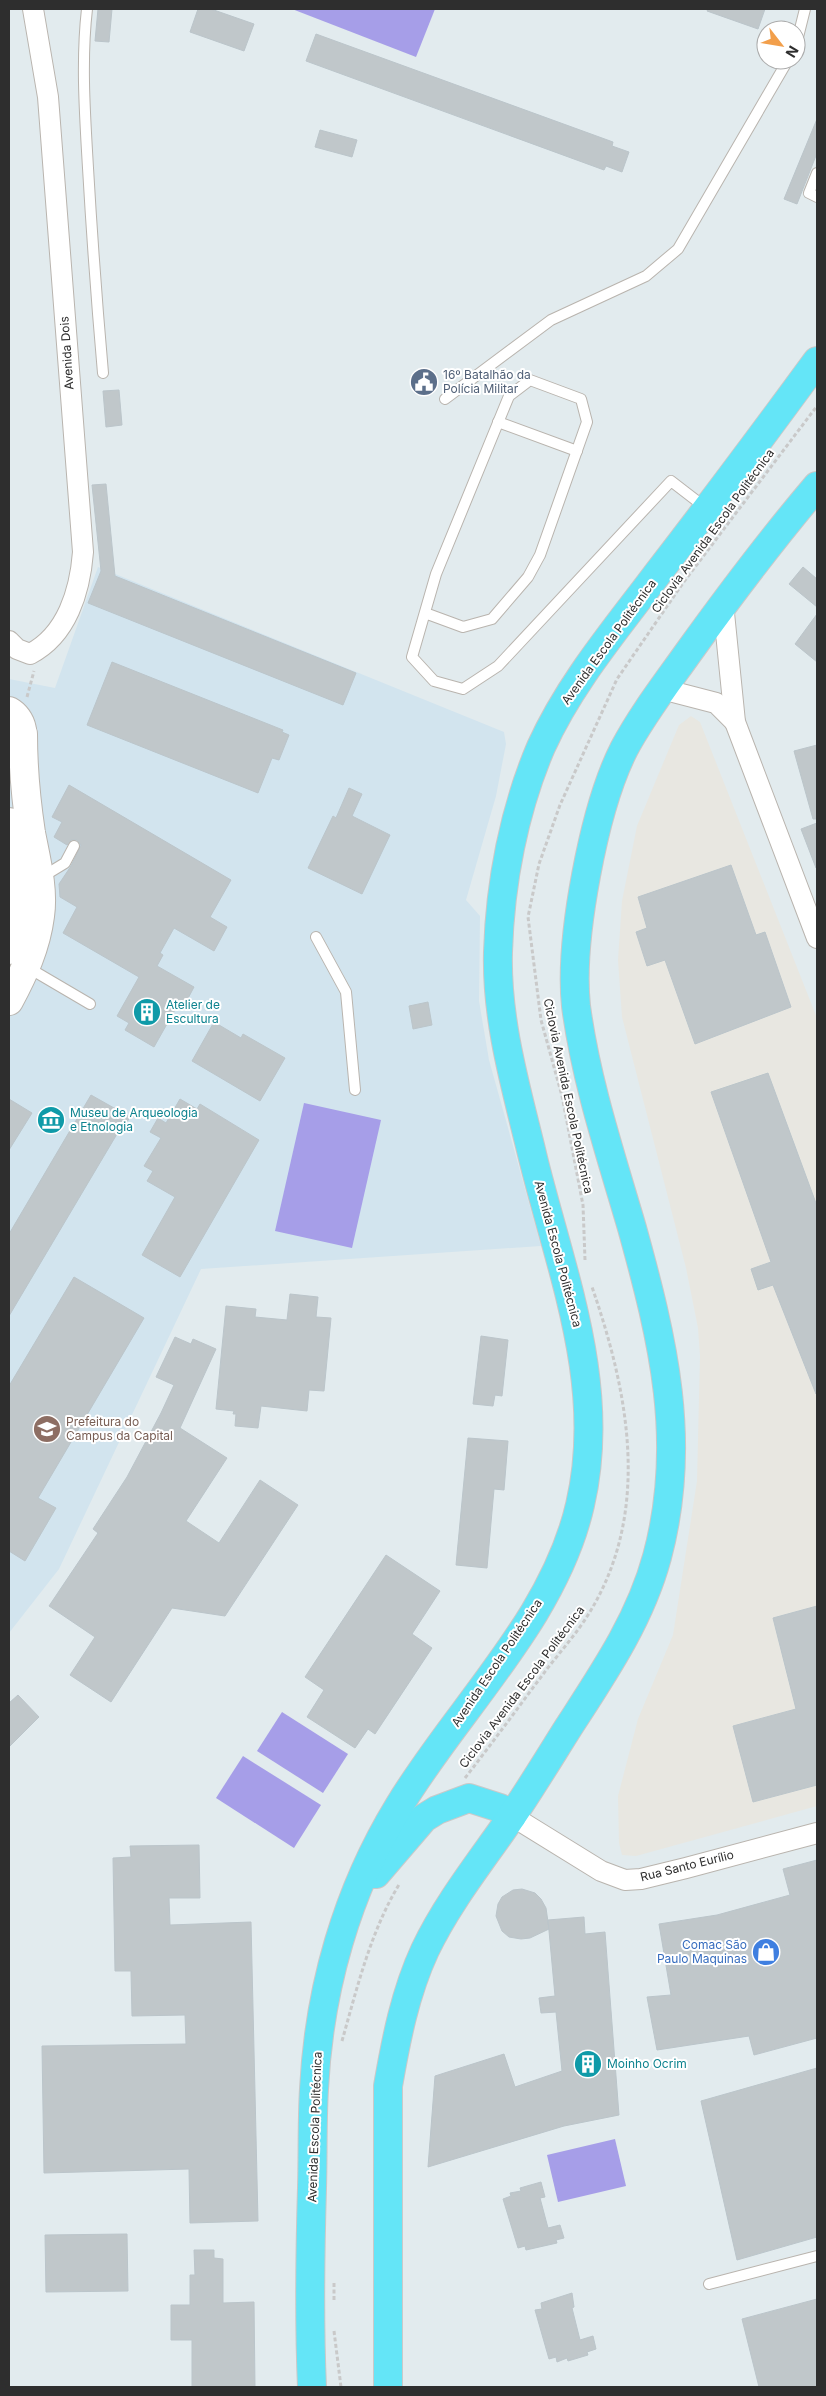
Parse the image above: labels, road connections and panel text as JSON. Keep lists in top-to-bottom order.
{
  "streets": {
    "highway": ["Avenida Escola Politécnica"],
    "street": ["Avenida Dois", "Rua Santo Eurílio"],
    "path": ["Ciclovia Avenida Escola Politécnica"]
  },
  "places": {
    "public building": ["16º Batalhão da Polícia Militar"],
    "building": ["Atelier de Escultura", "Moinho Ocrim"],
    "museum": ["Museu de Arqueologia e Etnologia"],
    "school or university": ["Prefeitura do Campus da Capital"],
    "shop": ["Comac São Paulo Maquinas"]
  },
  "north": "bottom right"
}
